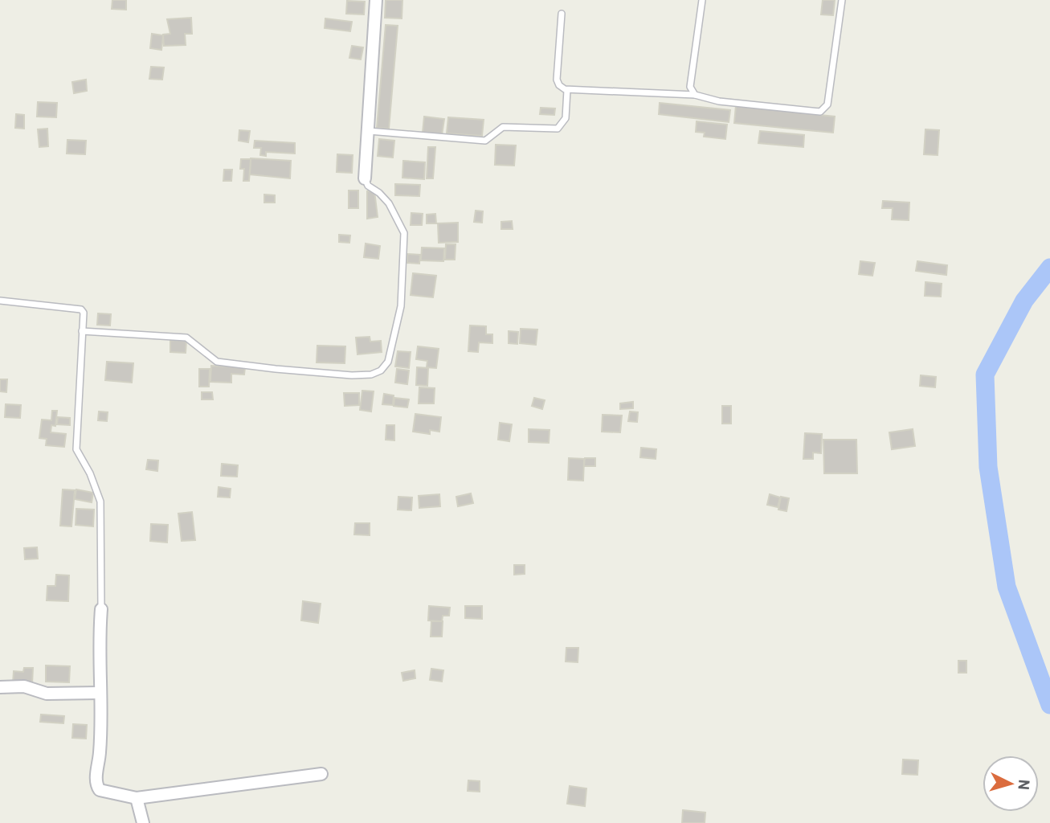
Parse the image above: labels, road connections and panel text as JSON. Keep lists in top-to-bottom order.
{
  "north": "right"
}
